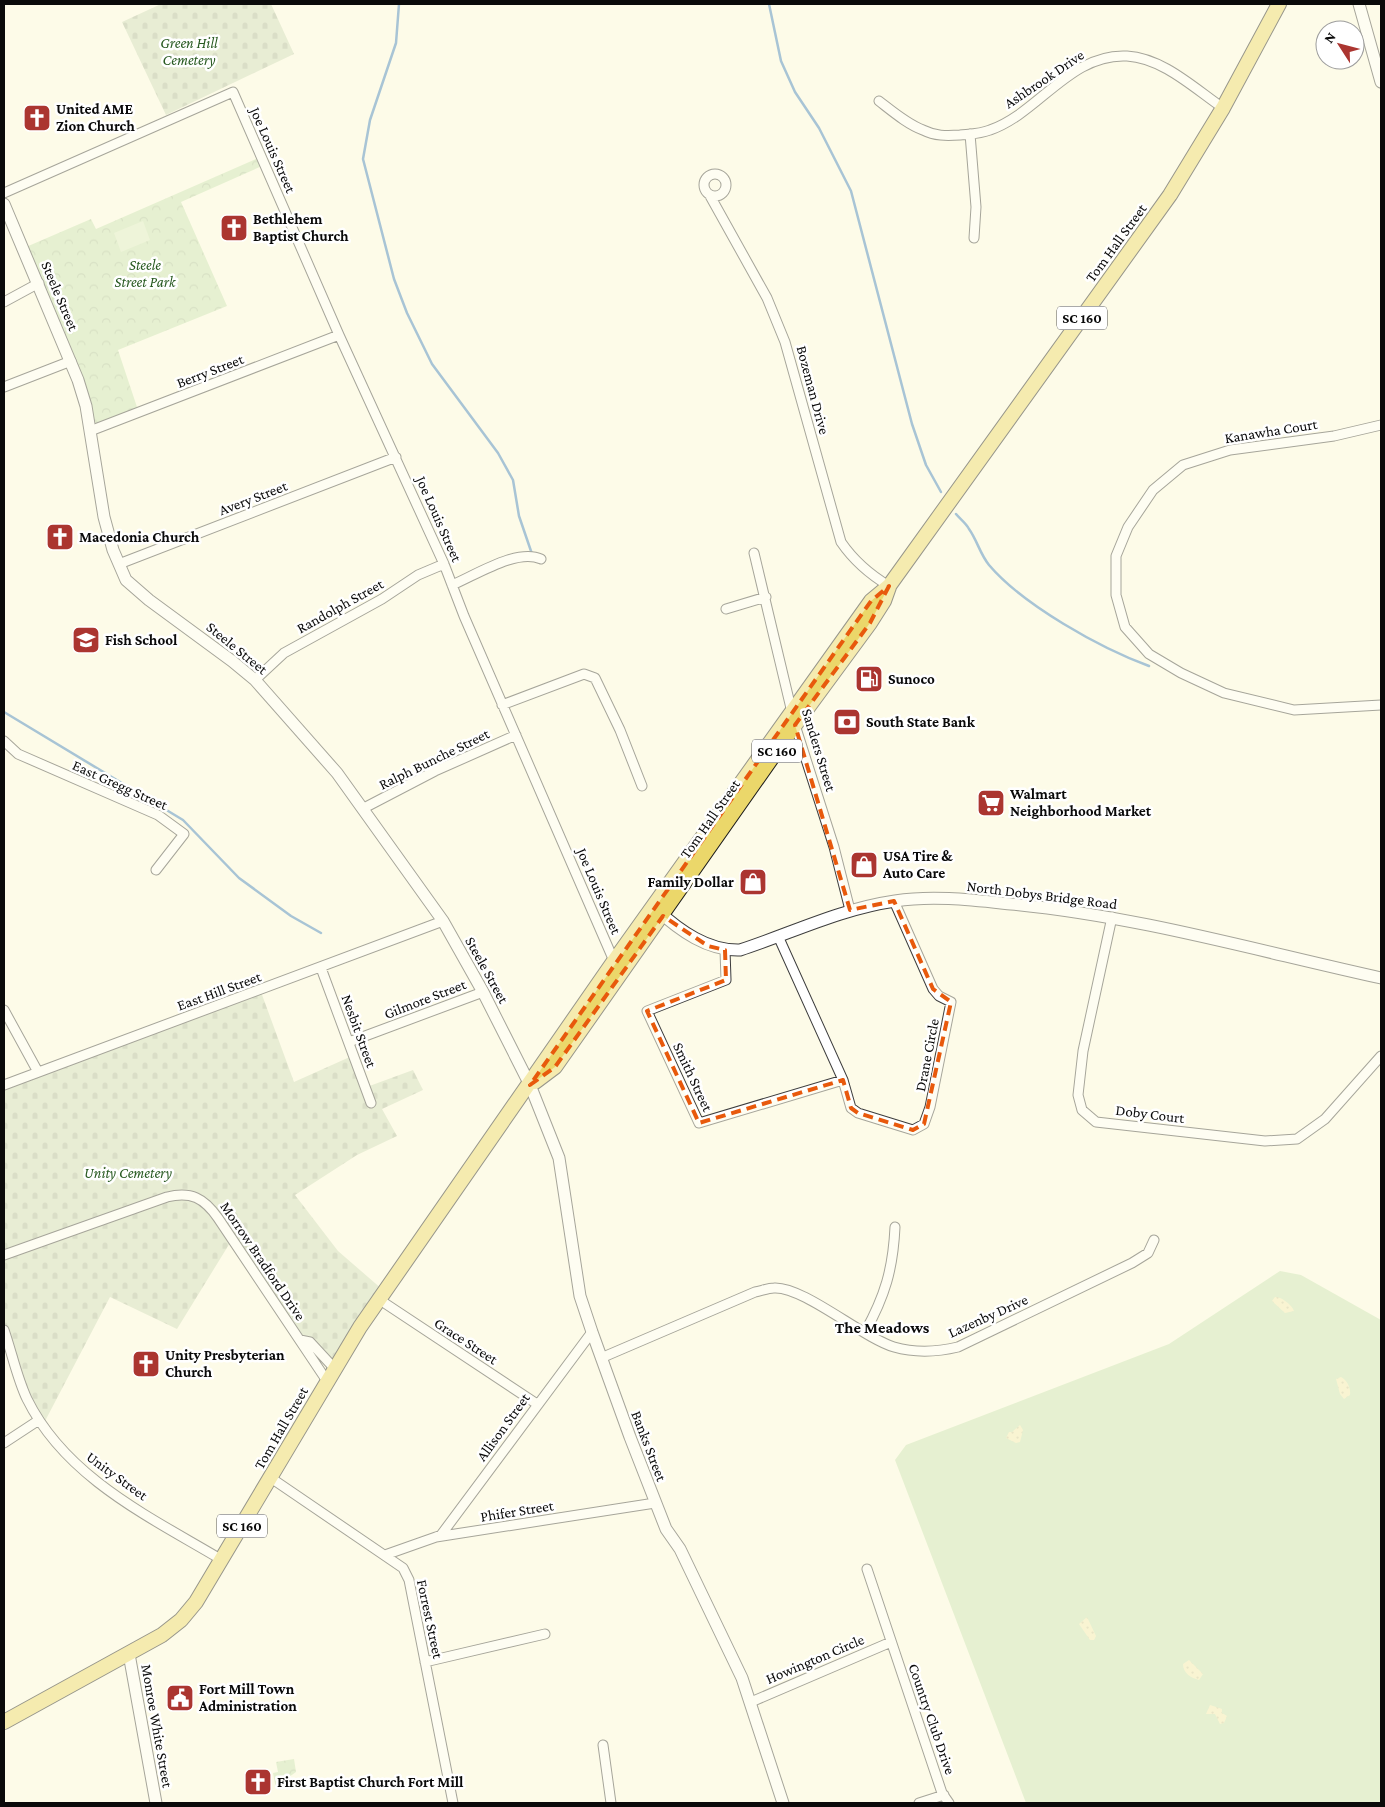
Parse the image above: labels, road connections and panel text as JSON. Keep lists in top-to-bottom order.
{
  "streets": {
    "main road": ["Tom Hall Street", "SC 160"],
    "street": [
      "Ashbrook Drive",
      "Joe Louis Street",
      "Steele Street",
      "Berry Street",
      "Bozeman Drive",
      "Kanawha Court",
      "Avery Street",
      "Randolph Street",
      "Sanders Street",
      "Ralph Bunche Street",
      "East Gregg Street",
      "North Dobys Bridge Road",
      "East Hill Street",
      "Gilmore Street",
      "Nesbit Street",
      "Drane Circle",
      "Smith Street",
      "Doby Court",
      "Morrow Bradford Drive",
      "Lazenby Drive",
      "Grace Street",
      "Allison Street",
      "Banks Street",
      "Unity Street",
      "Phifer Street",
      "Forrest Street",
      "Howington Circle",
      "Country Club Drive",
      "Monroe White Street"
    ]
  },
  "crossings": [
    ["Ashbrook Drive", "Tom Hall Street"],
    ["Joe Louis Street", "Tom Hall Street"],
    ["Joe Louis Street", "Berry Street"],
    ["Joe Louis Street", "Avery Street"],
    ["Joe Louis Street", "Randolph Street"],
    ["Joe Louis Street", "Ralph Bunche Street"],
    ["Tom Hall Street", "Steele Street"],
    ["Tom Hall Street", "Bozeman Drive"],
    ["Tom Hall Street", "Sanders Street"],
    ["Tom Hall Street", "North Dobys Bridge Road"],
    ["Tom Hall Street", "Morrow Bradford Drive"],
    ["Tom Hall Street", "Grace Street"],
    ["Tom Hall Street", "Banks Street"],
    ["Tom Hall Street", "Unity Street"],
    ["Tom Hall Street", "Forrest Street"],
    ["Tom Hall Street", "Monroe White Street"],
    ["Steele Street", "Berry Street"],
    ["Steele Street", "Avery Street"],
    ["Steele Street", "Randolph Street"],
    ["Steele Street", "Ralph Bunche Street"],
    ["Steele Street", "East Hill Street"],
    ["Steele Street", "Gilmore Street"],
    ["Steele Street", "Banks Street"],
    ["Sanders Street", "North Dobys Bridge Road"],
    ["North Dobys Bridge Road", "Drane Circle"],
    ["North Dobys Bridge Road", "Smith Street"],
    ["North Dobys Bridge Road", "Doby Court"],
    ["East Hill Street", "Nesbit Street"],
    ["Gilmore Street", "Nesbit Street"],
    ["Drane Circle", "Smith Street"],
    ["Lazenby Drive", "Banks Street"],
    ["Grace Street", "Allison Street"],
    ["Allison Street", "Banks Street"],
    ["Allison Street", "Phifer Street"],
    ["Banks Street", "Phifer Street"],
    ["Banks Street", "Howington Circle"],
    ["Phifer Street", "Forrest Street"],
    ["Howington Circle", "Country Club Drive"]
  ],
  "districts": ["The Meadows"],
  "parks": ["Green Hill Cemetery", "Steele Street Park", "Unity Cemetery"],
  "places": {
    "church": [
      "United AME Zion Church",
      "Bethlehem Baptist Church",
      "Macedonia Church",
      "Unity Presbyterian Church",
      "First Baptist Church Fort Mill"
    ],
    "school or university": ["Fish School"],
    "fuel station": ["Sunoco"],
    "bank": ["South State Bank"],
    "supermarket": ["Walmart Neighborhood Market"],
    "shop": ["USA Tire & Auto Care", "Family Dollar"],
    "public building": ["Fort Mill Town Administration"]
  },
  "north": "top left"
}
